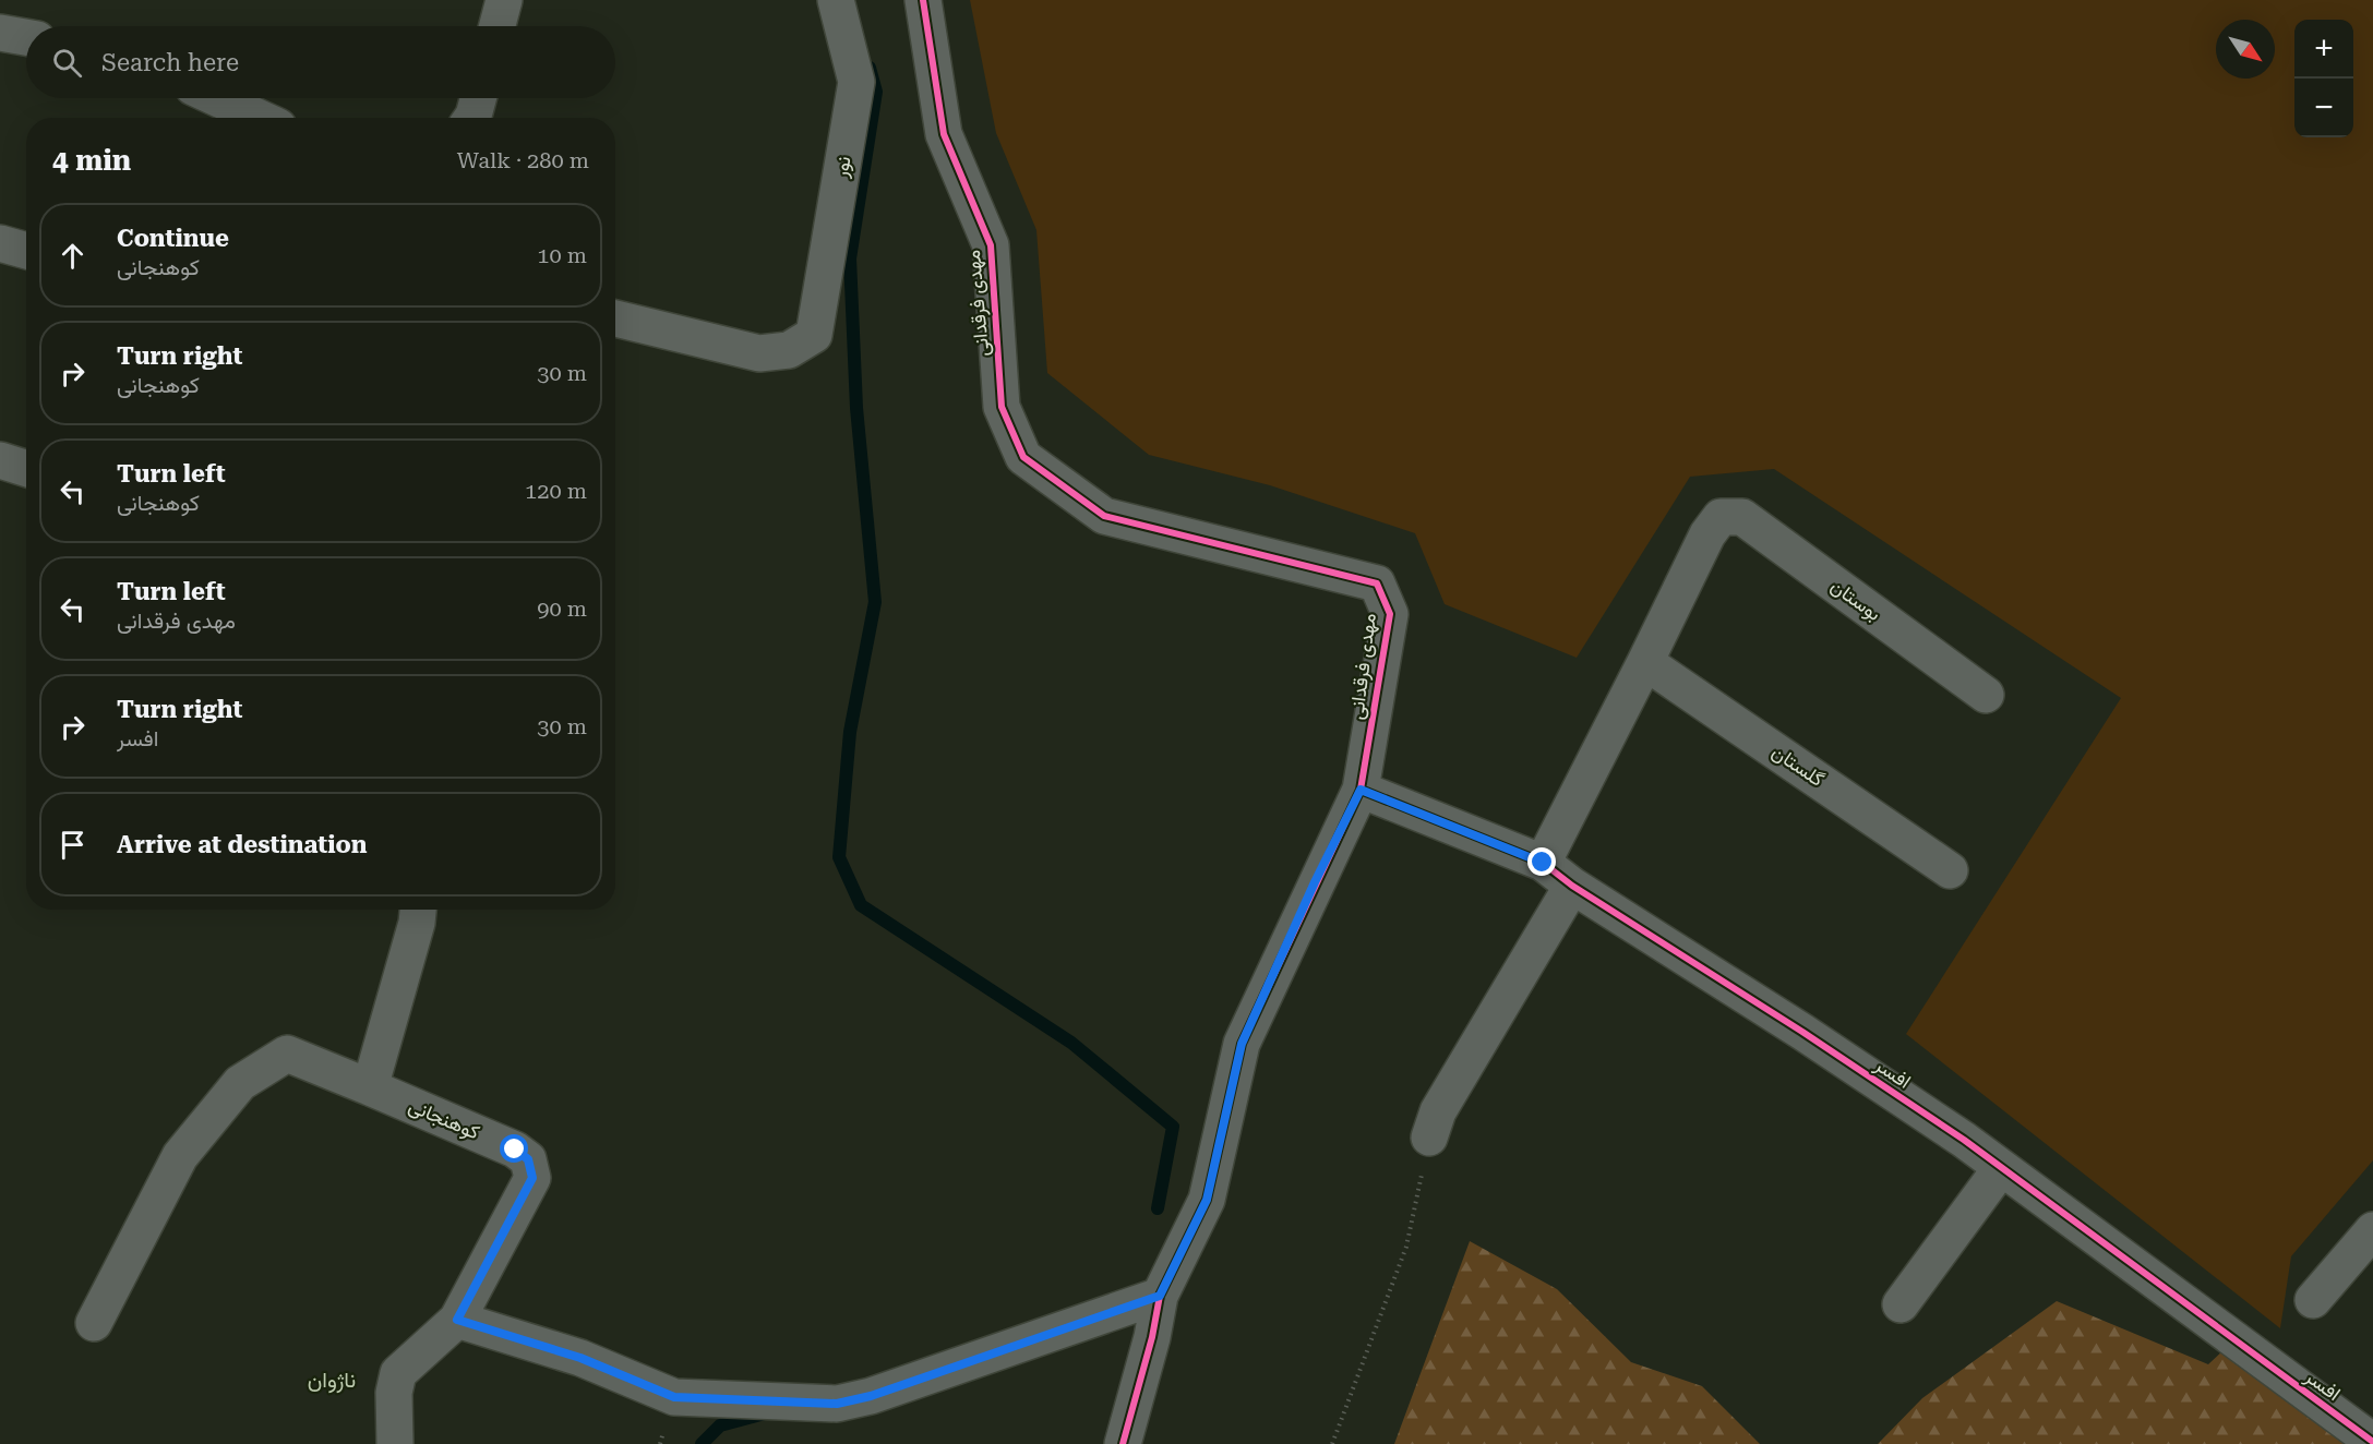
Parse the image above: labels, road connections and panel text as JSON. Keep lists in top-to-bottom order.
{
  "streets": {
    "street": [
      "نور",
      "مهدی فرقدانی",
      "بوستان",
      "گلستان",
      "افسر",
      "کوهنجانی"
    ]
  },
  "crossings": [
    ["مهدی فرقدانی", "افسر"],
    ["بوستان", "گلستان"]
  ],
  "districts": ["ناژوان"],
  "north": "bottom right",
  "page": {
    "map_buttons": ["+", "−"],
    "search": "Search here",
    "heading": ["4 min", "Walk · 280 m"],
    "list": [
      ["Continue", "کوهنجانی", "10 m"],
      ["Turn right", "کوهنجانی", "30 m"],
      ["Turn left", "کوهنجانی", "120 m"],
      ["Turn left", "مهدی فرقدانی", "90 m"],
      ["Turn right", "افسر", "30 m"],
      "Arrive at destination"
    ]
  }
}
